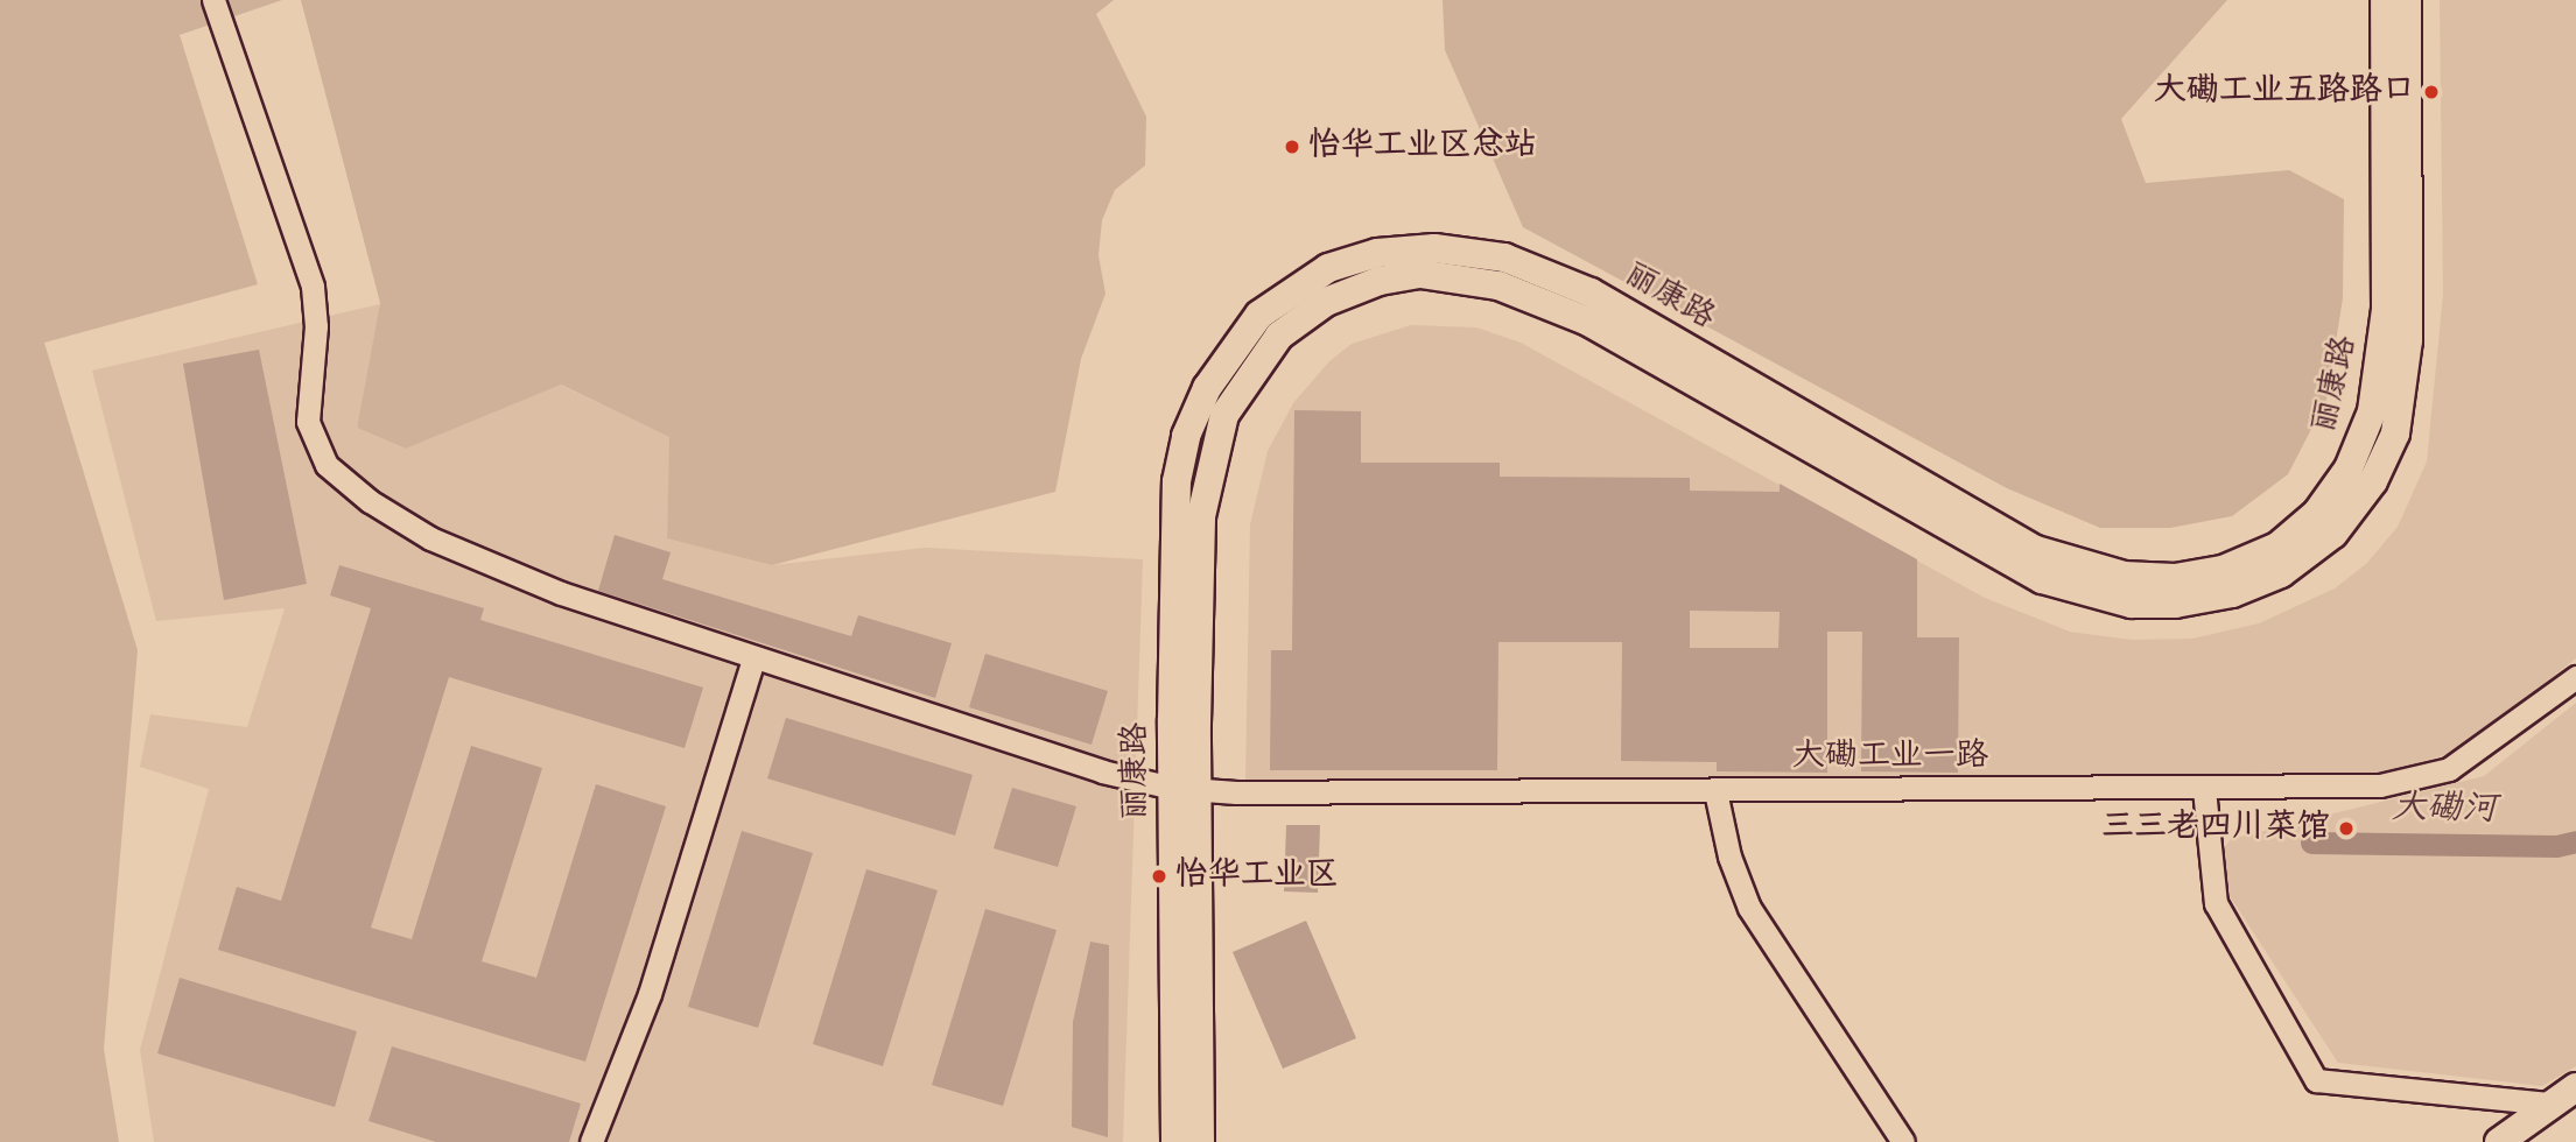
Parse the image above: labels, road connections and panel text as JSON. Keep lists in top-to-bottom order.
{
  "streets": {
    "street": ["丽康路", "大磡工业一路"]
  },
  "crossings": [
    ["丽康路", "大磡工业一路"]
  ],
  "water": ["大磡河"],
  "places": [
    "大磡工业五路路口",
    "怡华工业区总站",
    "三三老四川菜馆",
    "怡华工业区"
  ]
}
